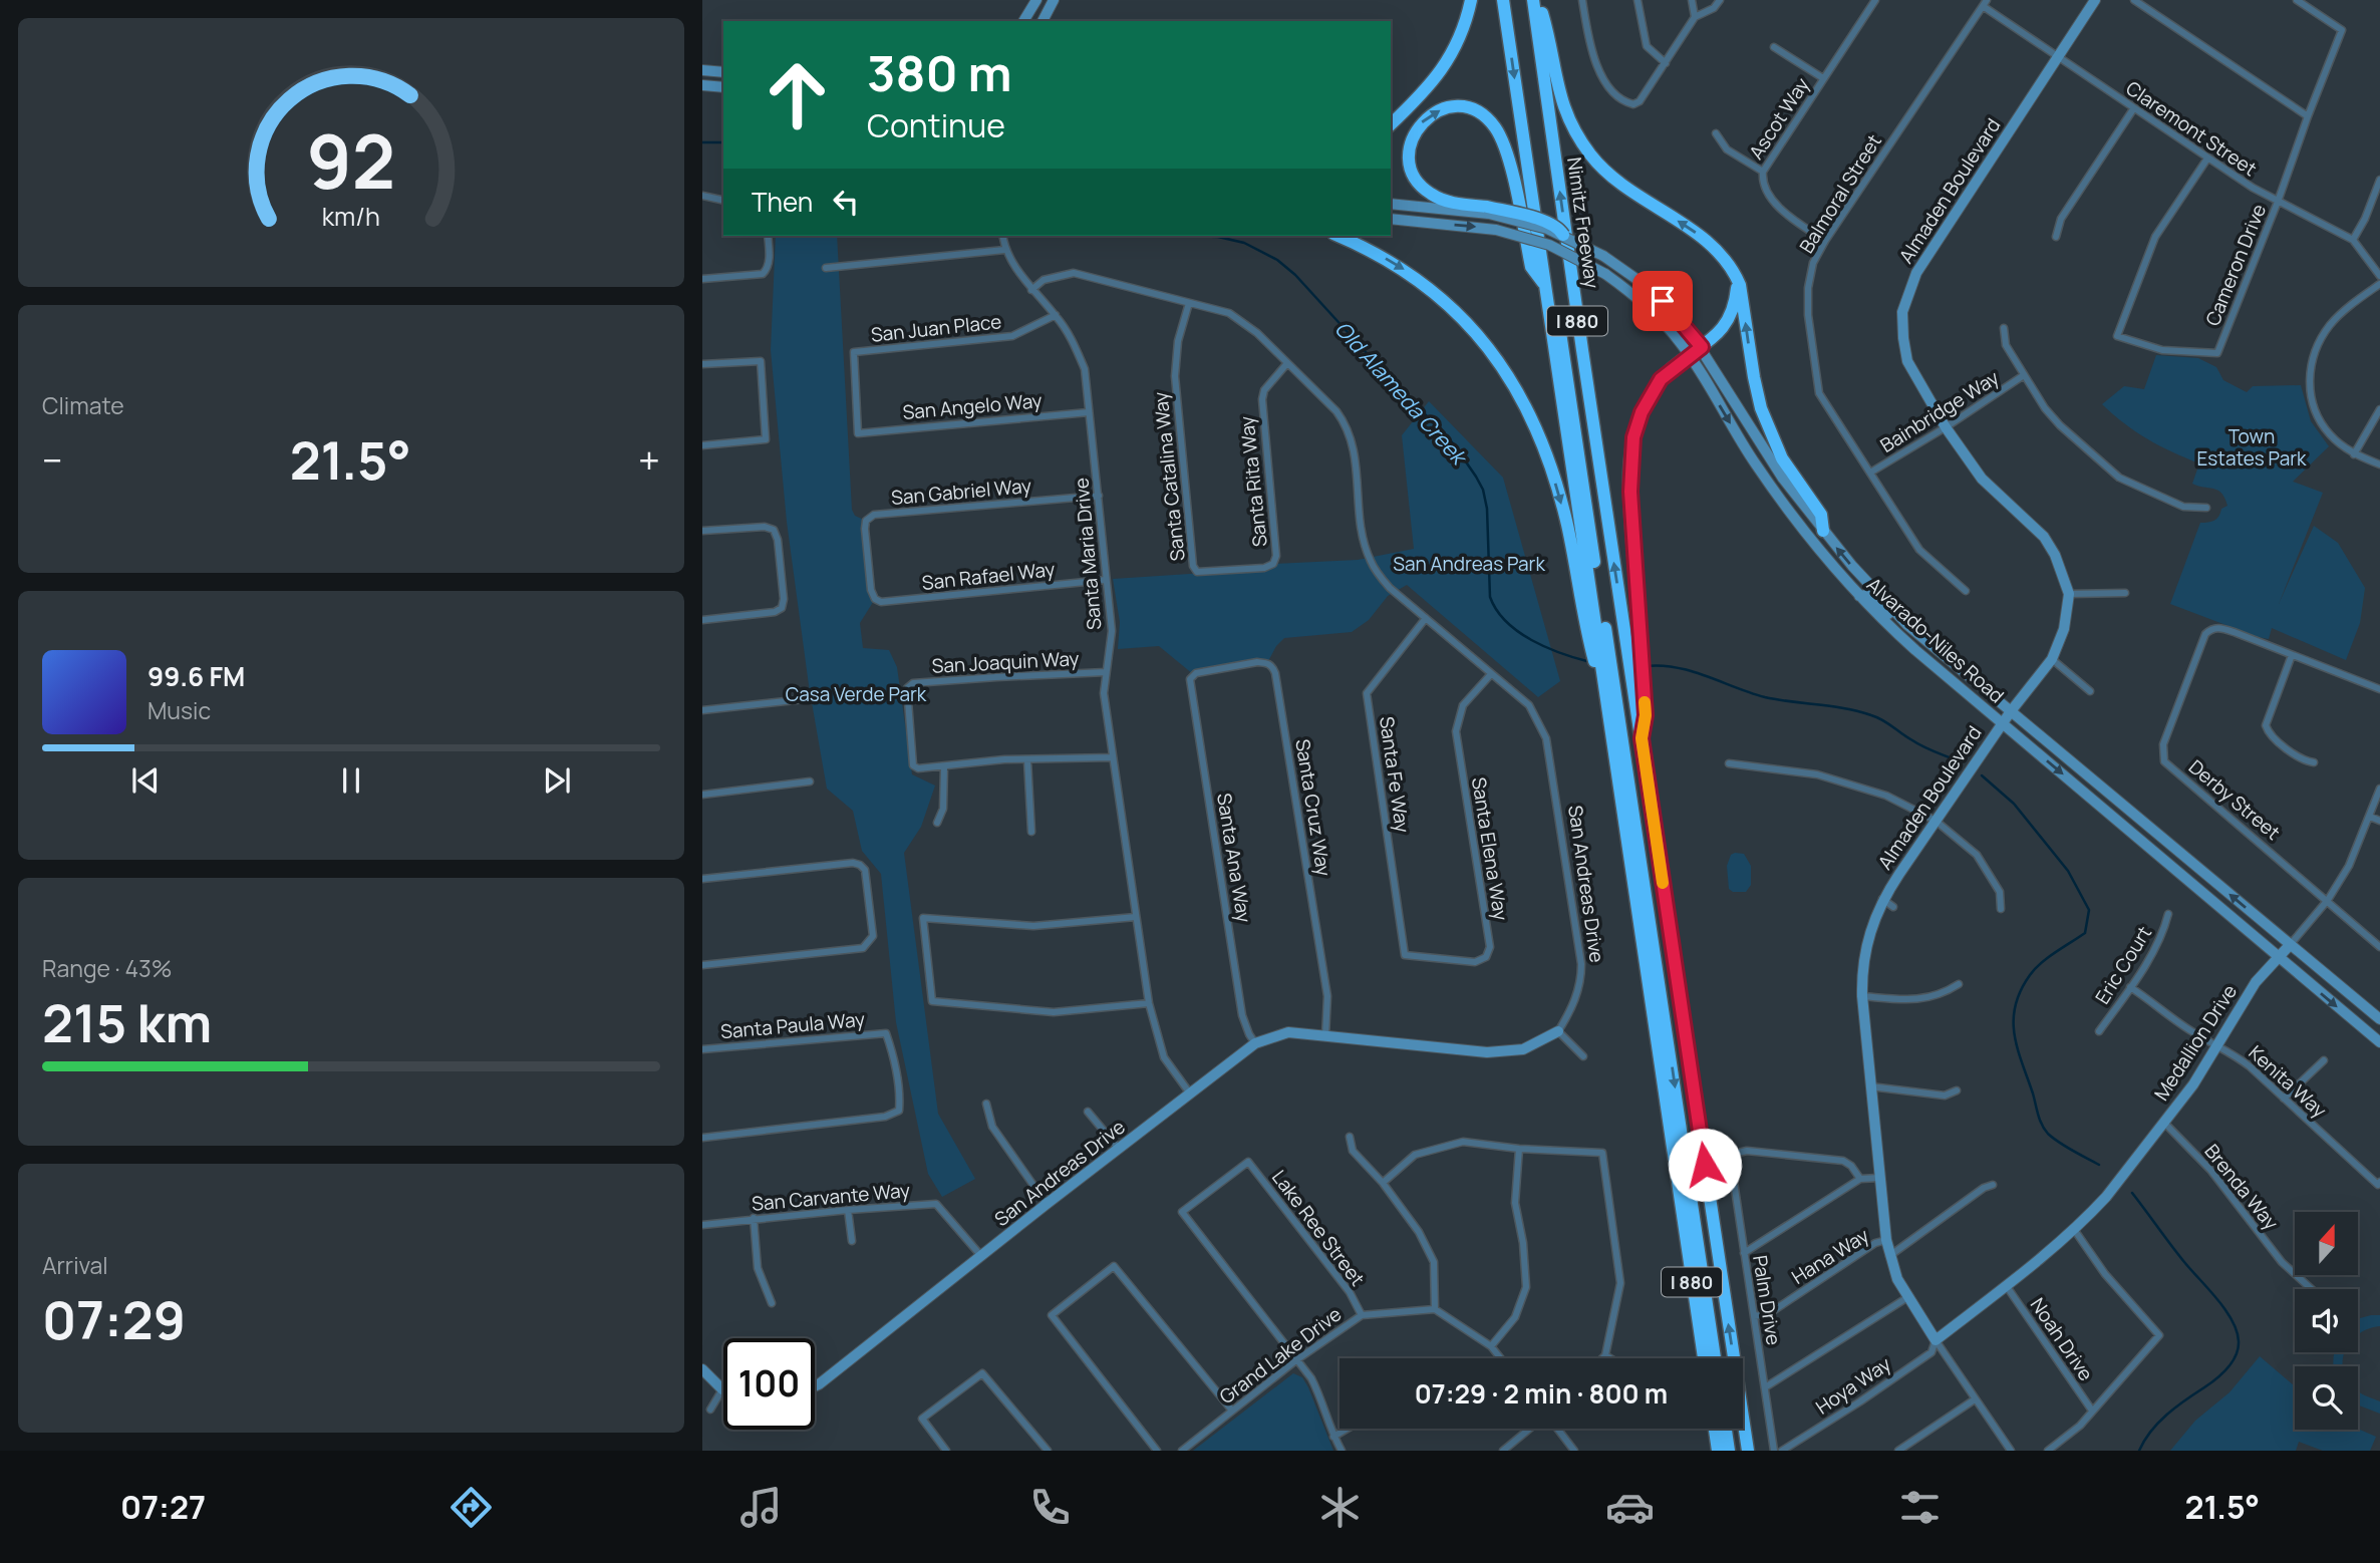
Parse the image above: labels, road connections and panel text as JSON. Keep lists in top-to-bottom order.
{
  "streets": {
    "highway": ["Nimitz Freeway", "I 880"],
    "street": [
      "Ascot Way",
      "Claremont Street",
      "Almaden Boulevard",
      "Balmoral Street",
      "Cameron Drive",
      "San Juan Place",
      "San Angelo Way",
      "Bainbridge Way",
      "Santa Catalina Way",
      "Santa Rita Way",
      "San Gabriel Way",
      "Santa Maria Drive",
      "San Rafael Way",
      "Alvarado-Niles Road",
      "San Joaquin Way",
      "Santa Fe Way",
      "Derby Street",
      "Santa Cruz Way",
      "Santa Elena Way",
      "Santa Ana Way",
      "San Andreas Drive",
      "Eric Court",
      "Santa Paula Way",
      "Medallion Drive",
      "Kenita Way",
      "Brenda Way",
      "San Carvante Way",
      "Lake Ree Street",
      "Hana Way",
      "Palm Drive",
      "Noah Drive",
      "Grand Lake Drive",
      "Hoya Way"
    ]
  },
  "crossings": [
    ["Ascot Way", "Balmoral Street"],
    ["Claremont Street", "Almaden Boulevard"],
    ["Claremont Street", "Balmoral Street"],
    ["Claremont Street", "Cameron Drive"],
    ["Almaden Boulevard", "Bainbridge Way"],
    ["Almaden Boulevard", "Alvarado-Niles Road"],
    ["Almaden Boulevard", "Medallion Drive"],
    ["Almaden Boulevard", "Hana Way"],
    ["Almaden Boulevard", "Hoya Way"],
    ["Balmoral Street", "Bainbridge Way"],
    ["Nimitz Freeway", "I 880"],
    ["San Juan Place", "San Angelo Way"],
    ["San Juan Place", "Santa Maria Drive"],
    ["San Angelo Way", "Santa Maria Drive"],
    ["Santa Catalina Way", "Santa Rita Way"],
    ["Santa Catalina Way", "San Andreas Drive"],
    ["Santa Rita Way", "San Andreas Drive"],
    ["San Gabriel Way", "Santa Maria Drive"],
    ["San Gabriel Way", "San Rafael Way"],
    ["Santa Maria Drive", "San Rafael Way"],
    ["Santa Maria Drive", "San Joaquin Way"],
    ["Santa Maria Drive", "San Andreas Drive"],
    ["Alvarado-Niles Road", "Medallion Drive"],
    ["Santa Fe Way", "Santa Elena Way"],
    ["Santa Fe Way", "San Andreas Drive"],
    ["Derby Street", "Medallion Drive"],
    ["Santa Cruz Way", "Santa Ana Way"],
    ["Santa Cruz Way", "San Andreas Drive"],
    ["Santa Elena Way", "San Andreas Drive"],
    ["Santa Ana Way", "San Andreas Drive"],
    ["San Andreas Drive", "San Carvante Way"],
    ["Eric Court", "Kenita Way"],
    ["Medallion Drive", "Kenita Way"],
    ["Medallion Drive", "Brenda Way"],
    ["Medallion Drive", "Noah Drive"],
    ["Medallion Drive", "Hoya Way"],
    ["Lake Ree Street", "Grand Lake Drive"],
    ["Hana Way", "Palm Drive"]
  ],
  "water": ["Old Alameda Creek"],
  "parks": ["Town Estates Park", "San Andreas Park", "Casa Verde Park"],
  "north": "top",
  "page": {
    "turn": ["380 m", "Continue"],
    "then": "Then",
    "tile": [
      "Climate",
      ["Range · 43%", "215 km"],
      ["Arrival", "07:29"]
    ],
    "heat": ["−", "21.5°", "+"],
    "song": ["99.6 FM", "Music"],
    "limit": "100",
    "trip": "07:29 · 2 min · 800 m",
    "tabs": ["07:27", "21.5°"],
    "gauge": ["92", "km/h"]
  }
}
